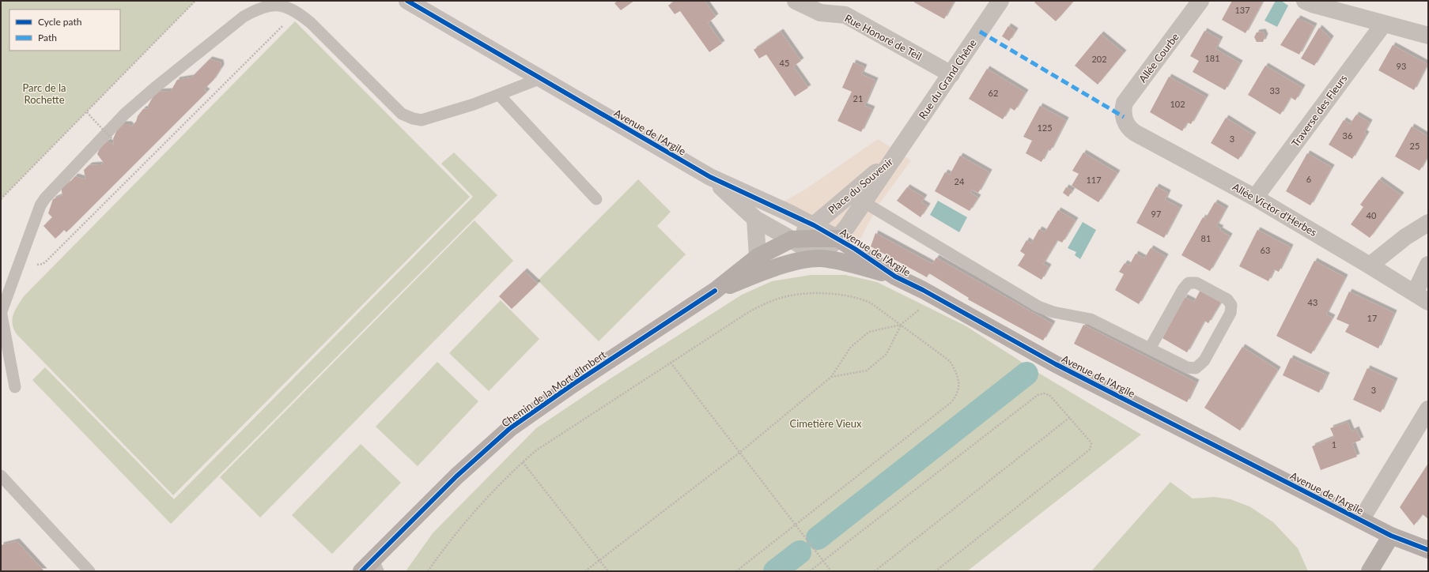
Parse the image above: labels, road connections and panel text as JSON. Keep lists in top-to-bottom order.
{
  "streets": {
    "street": [
      "Rue Honoré de Teil",
      "Allée Courbe",
      "Rue du Grand Chêne",
      "Traverse des Fleurs",
      "Avenue de l'Argile",
      "Place du Souvenir",
      "Allée Victor d'Herbes",
      "Chemin de la Mort d'Imbert"
    ]
  },
  "crossings": [
    ["Rue Honoré de Teil", "Rue du Grand Chêne"],
    ["Allée Courbe", "Allée Victor d'Herbes"],
    ["Rue du Grand Chêne", "Place du Souvenir"],
    ["Traverse des Fleurs", "Allée Victor d'Herbes"],
    ["Avenue de l'Argile", "Place du Souvenir"],
    ["Avenue de l'Argile", "Chemin de la Mort d'Imbert"]
  ],
  "parks": ["Parc de la Rochette", "Cimetière Vieux"],
  "house_numbers": [
    "137",
    "181",
    "202",
    "45",
    "93",
    "33",
    "62",
    "21",
    "102",
    "125",
    "36",
    "3",
    "25",
    "6",
    "117",
    "24",
    "97",
    "40",
    "81",
    "63",
    "43",
    "17",
    "3",
    "1"
  ],
  "legend": ["Cycle path", "Path"]
}
